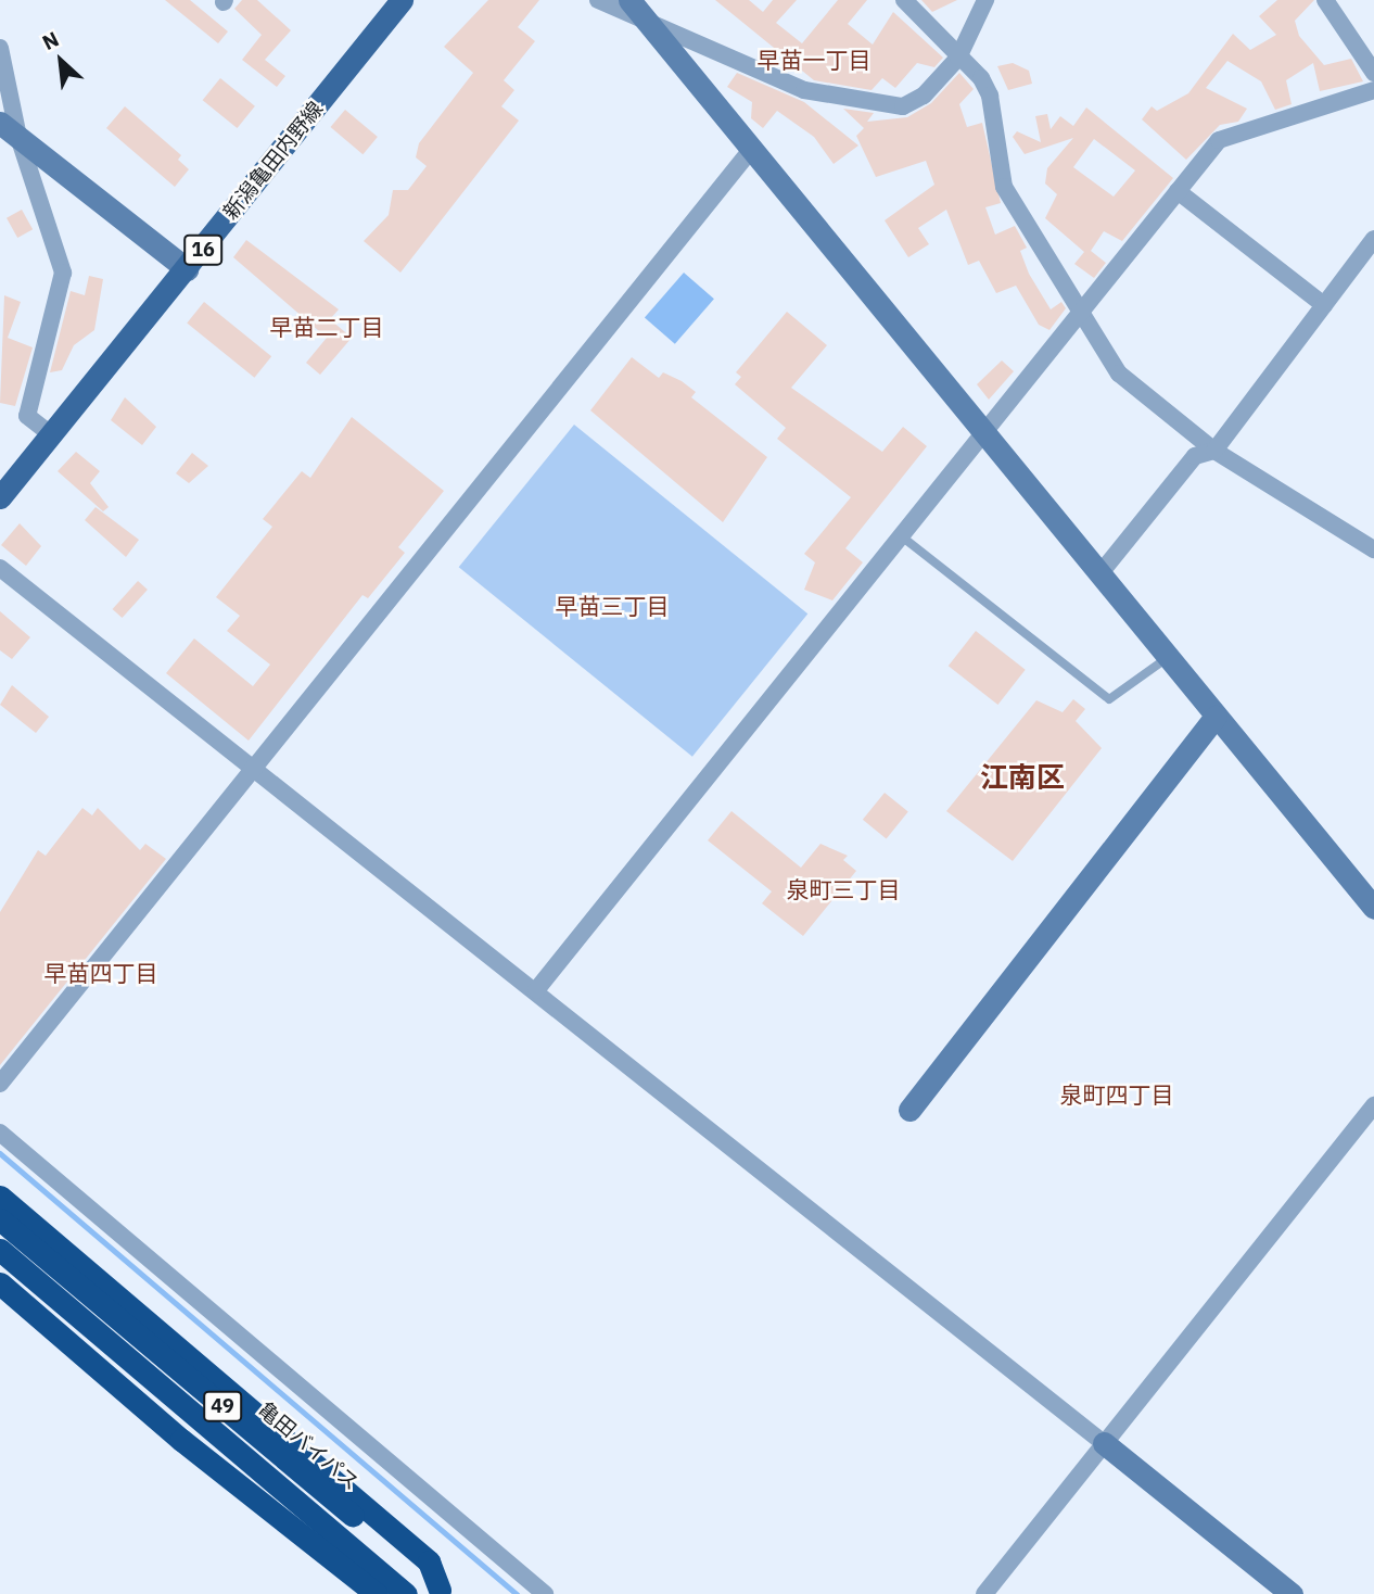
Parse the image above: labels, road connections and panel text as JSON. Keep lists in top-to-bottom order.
{
  "streets": {
    "highway": ["49", "亀田バイパス"],
    "main road": ["新潟亀田内野線", "16"]
  },
  "districts": [
    "早苗一丁目",
    "早苗二丁目",
    "早苗三丁目",
    "江南区",
    "泉町三丁目",
    "早苗四丁目",
    "泉町四丁目"
  ],
  "north": "top left"
}
